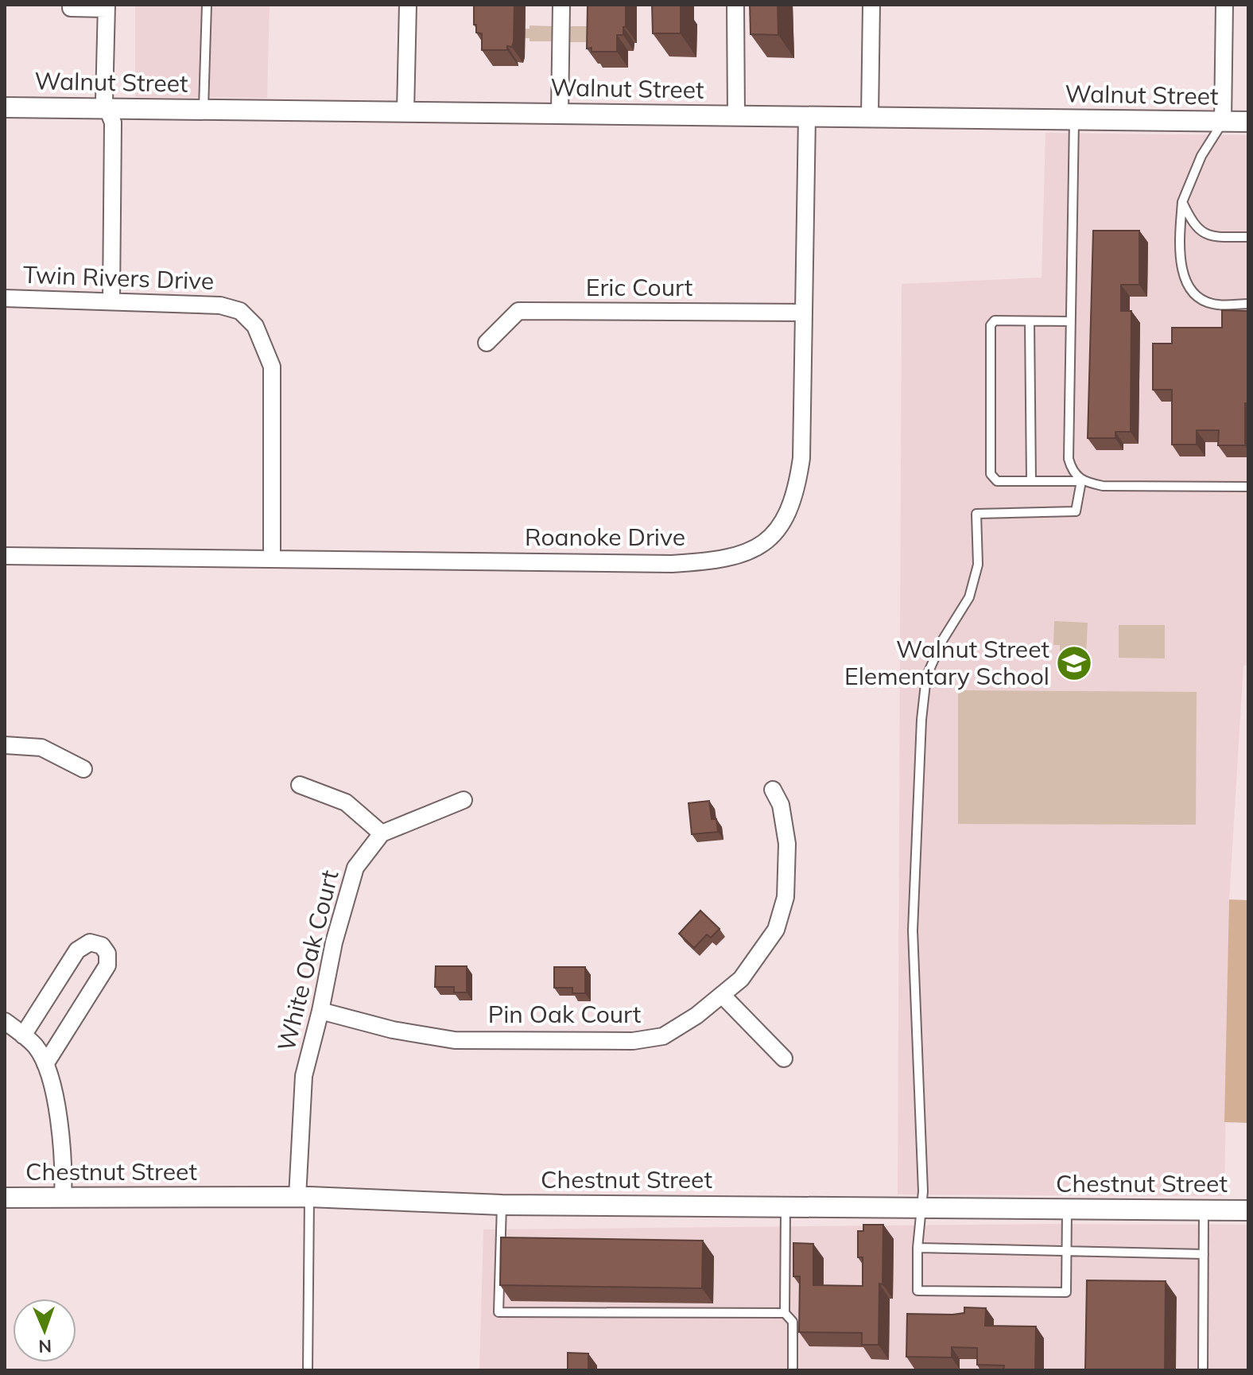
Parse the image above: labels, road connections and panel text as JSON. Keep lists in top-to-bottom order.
{
  "streets": {
    "street": [
      "Walnut Street",
      "Twin Rivers Drive",
      "Eric Court",
      "Roanoke Drive",
      "White Oak Court",
      "Pin Oak Court",
      "Chestnut Street"
    ]
  },
  "crossings": [
    ["Walnut Street", "Roanoke Drive"],
    ["Twin Rivers Drive", "Roanoke Drive"],
    ["Eric Court", "Roanoke Drive"],
    ["White Oak Court", "Pin Oak Court"],
    ["White Oak Court", "Chestnut Street"]
  ],
  "places": {
    "school or university": ["Walnut Street Elementary School"]
  },
  "north": "bottom"
}
